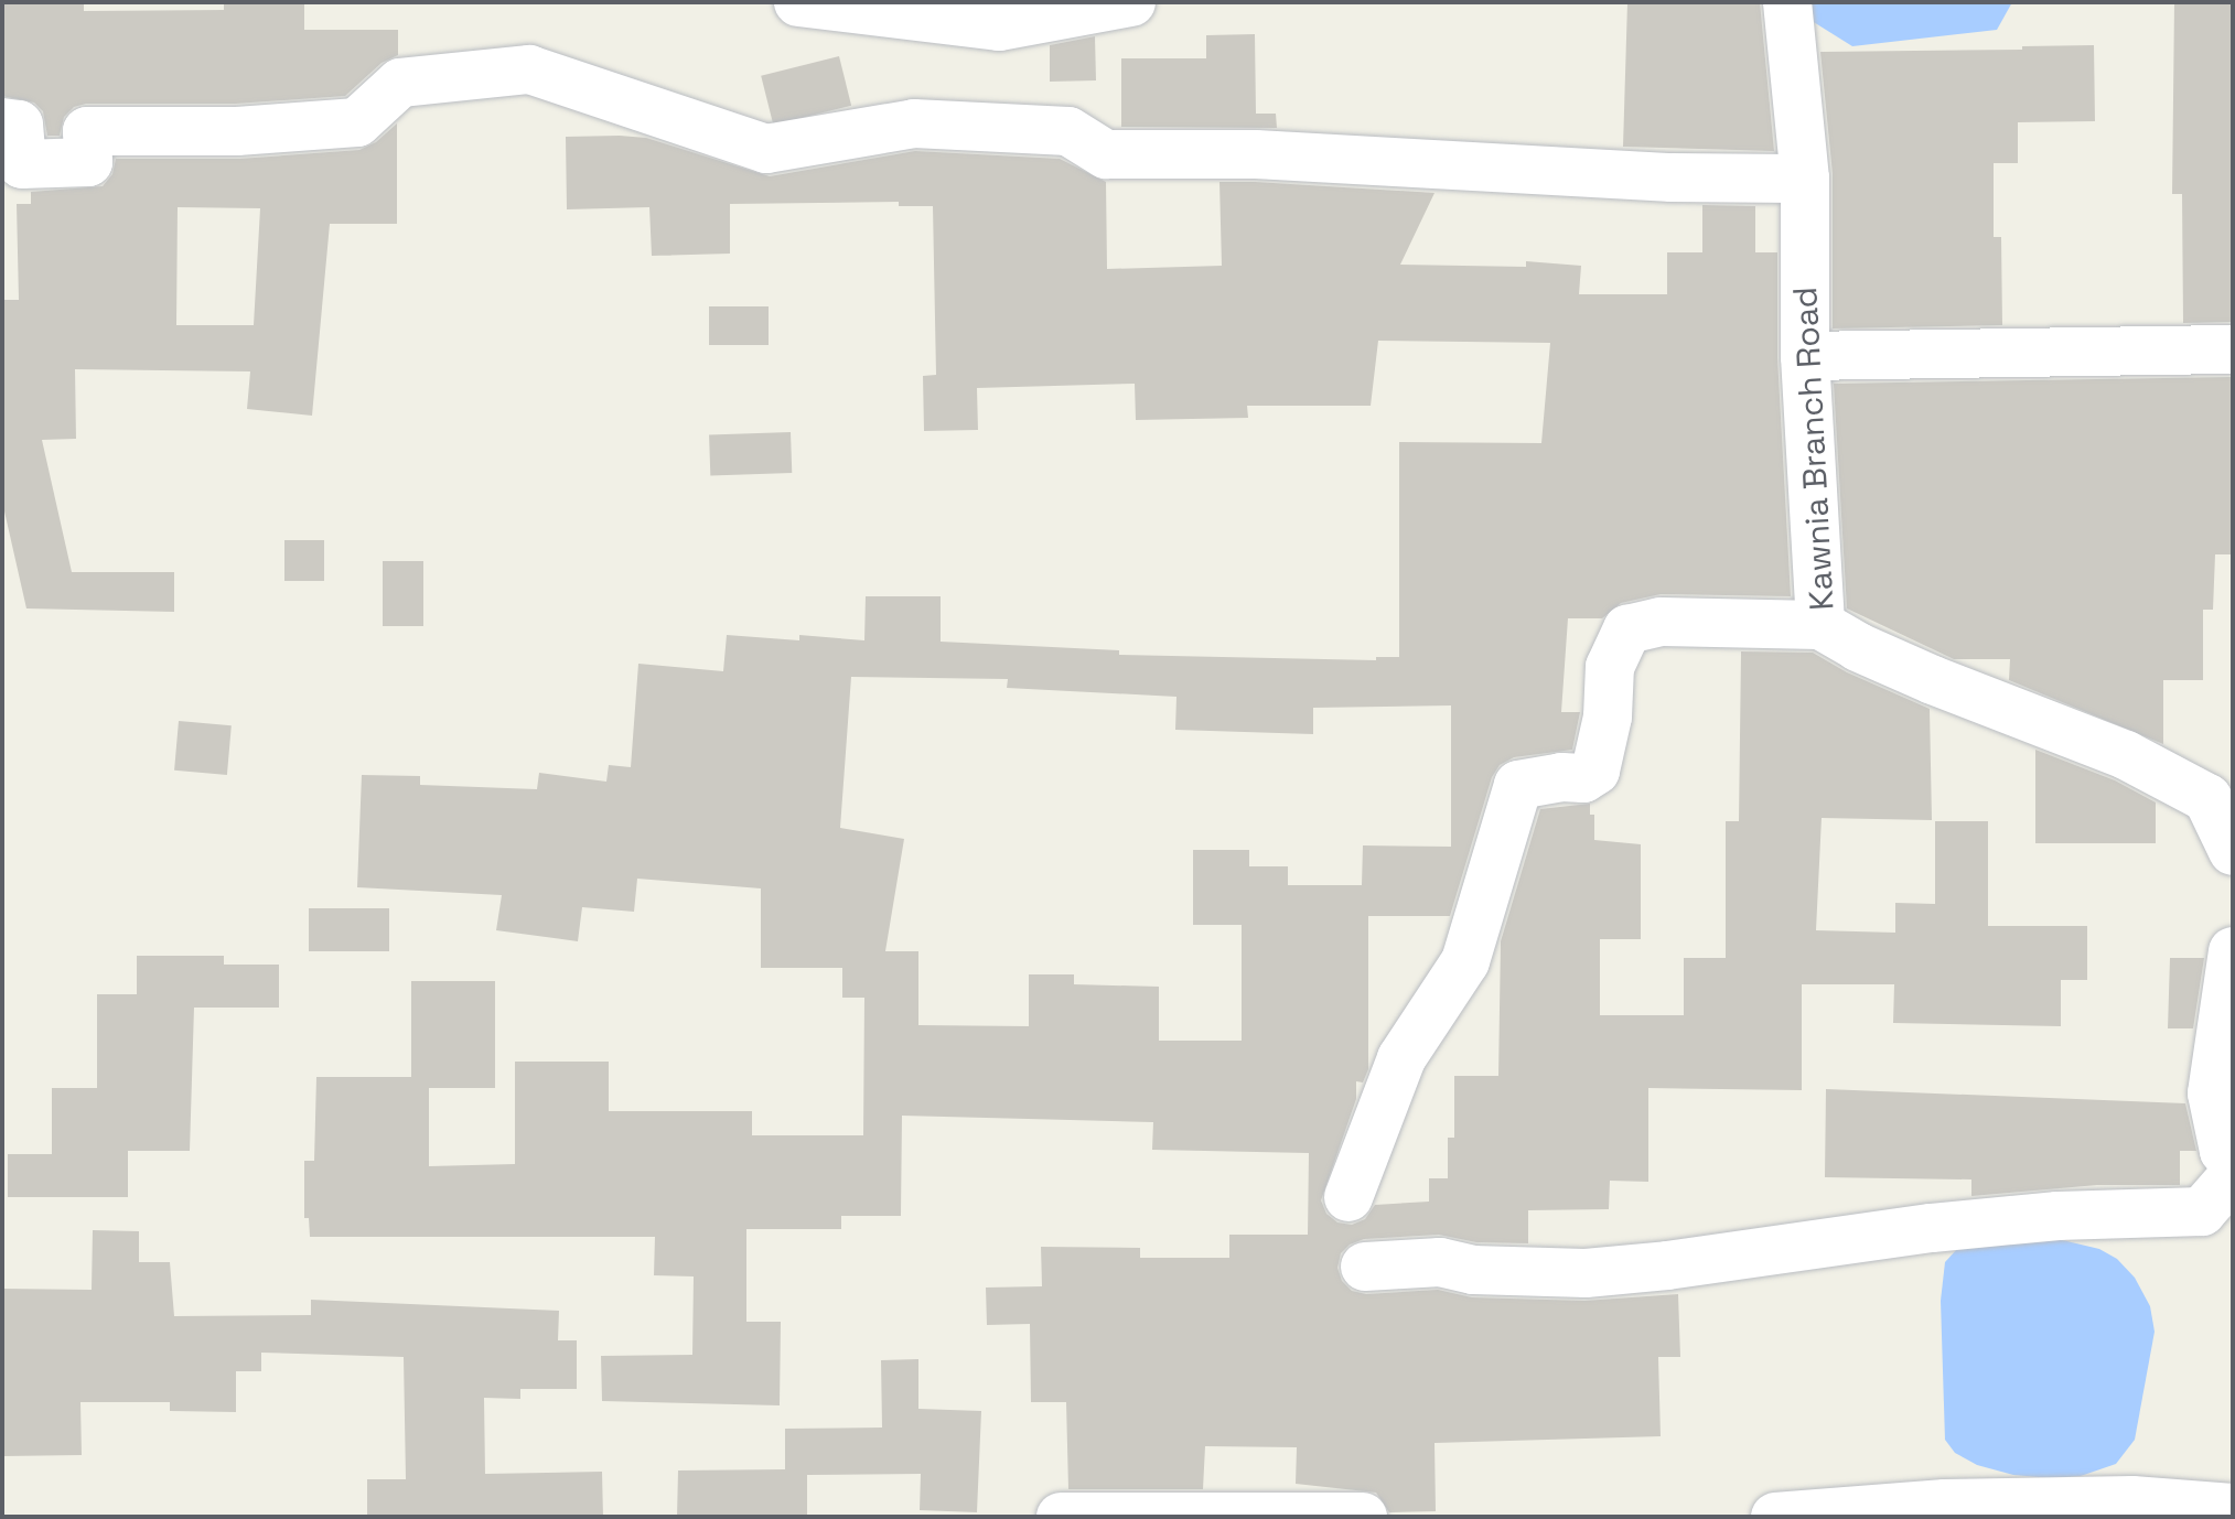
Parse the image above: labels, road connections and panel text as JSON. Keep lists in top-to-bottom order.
{
  "streets": {
    "street": ["Kawnia Branch Road"]
  }
}
